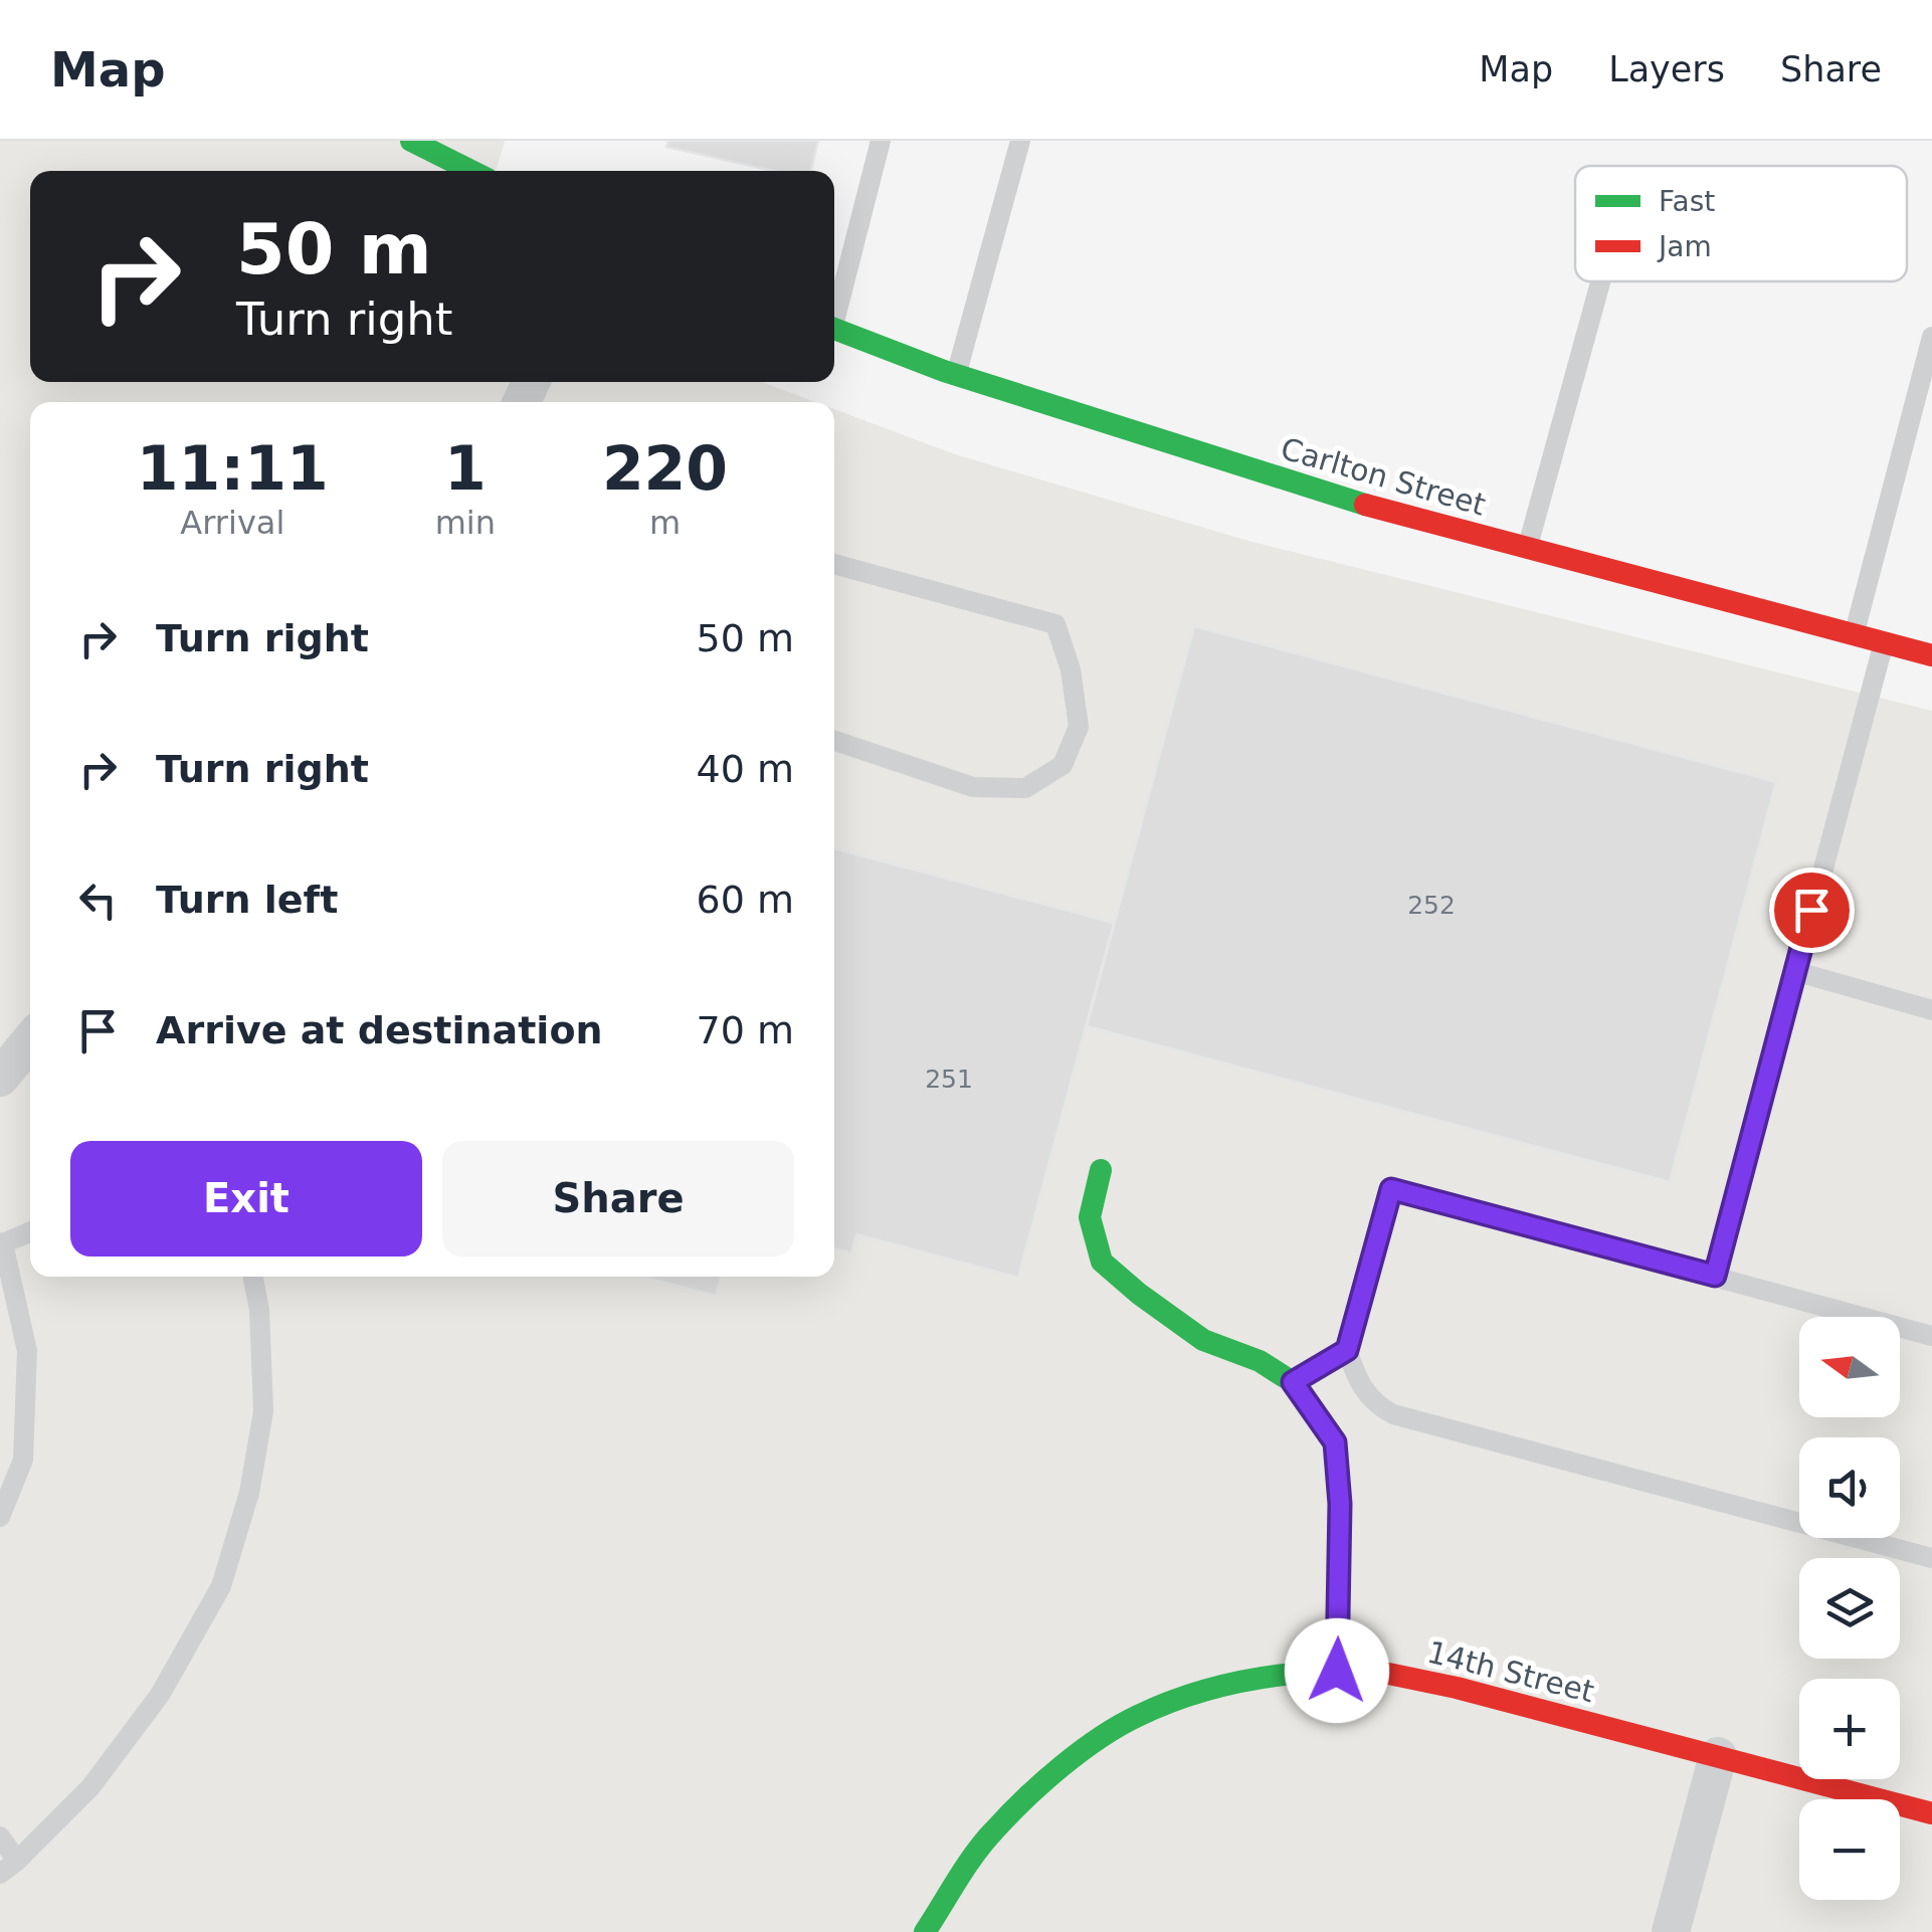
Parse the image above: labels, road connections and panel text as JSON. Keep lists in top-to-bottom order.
{
  "streets": {
    "street": ["Carlton Street", "14th Street"]
  },
  "house_numbers": ["252", "251"],
  "legend": ["Fast", "Jam"],
  "north": "left",
  "page": {
    "header": "Map",
    "nav": ["Map", "Layers", "Share"],
    "turn": ["50 m", "Turn right"],
    "eta": [
      "11:11",
      "Arrival",
      "1",
      "min",
      "220",
      "m"
    ],
    "list": [
      {
        "name": "Turn right",
        "value": "50 m"
      },
      {
        "name": "Turn right",
        "value": "40 m"
      },
      {
        "name": "Turn left",
        "value": "60 m"
      },
      {
        "name": "Arrive at destination",
        "value": "70 m"
      }
    ],
    "buttons": ["Exit", "Share"],
    "map_buttons": ["+", "−"]
  }
}
